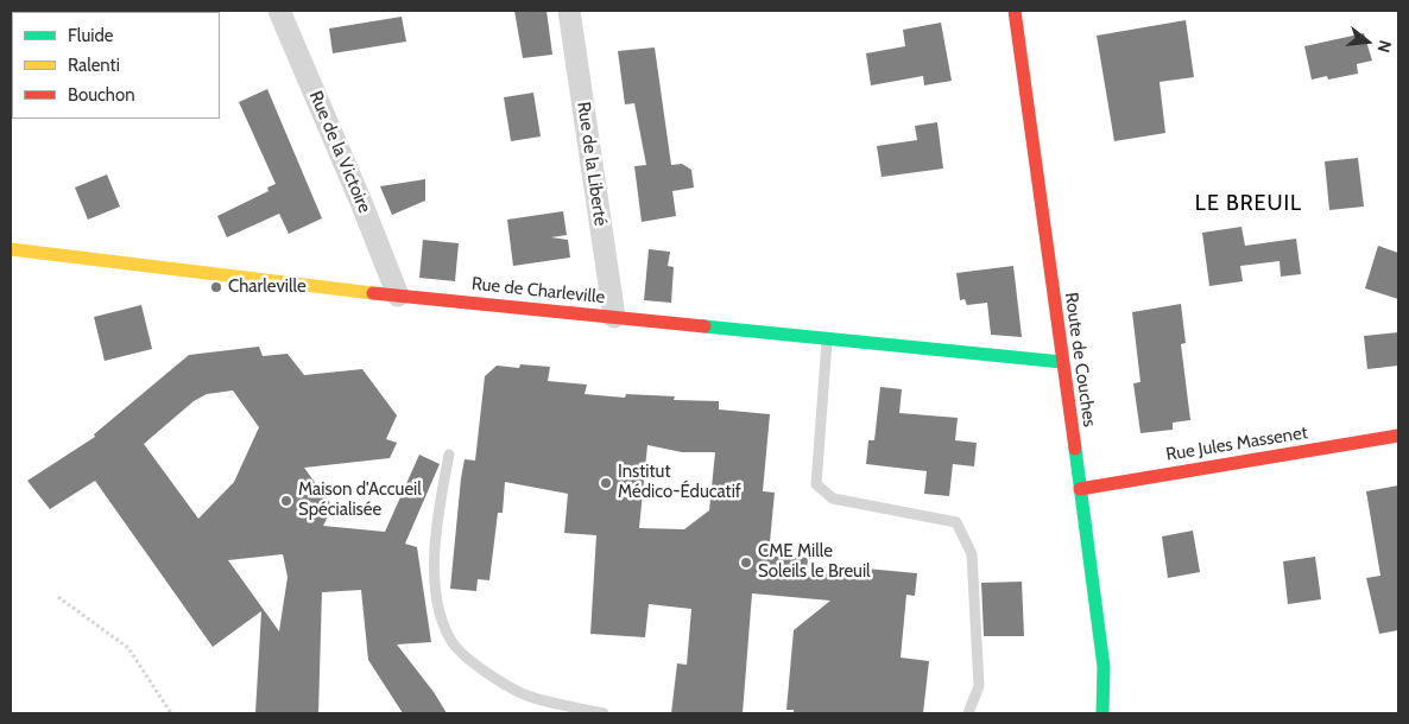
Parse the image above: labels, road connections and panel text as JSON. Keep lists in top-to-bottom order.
{
  "streets": {
    "street": [
      "Rue de la Victoire",
      "Rue de la Liberté",
      "Rue de Charleville",
      "Route de Couches",
      "Rue Jules Massenet"
    ]
  },
  "crossings": [
    ["Rue de la Victoire", "Rue de Charleville"],
    ["Rue de la Liberté", "Rue de Charleville"],
    ["Rue de Charleville", "Route de Couches"],
    ["Route de Couches", "Rue Jules Massenet"]
  ],
  "districts": ["LE BREUIL"],
  "places": [
    "Charleville",
    "Institut Médico-Éducatif",
    "Maison d'Accueil Spécialisée",
    "CME Mille Soleils le Breuil"
  ],
  "legend": ["Fluide", "Ralenti", "Bouchon"],
  "north": "right"
}
